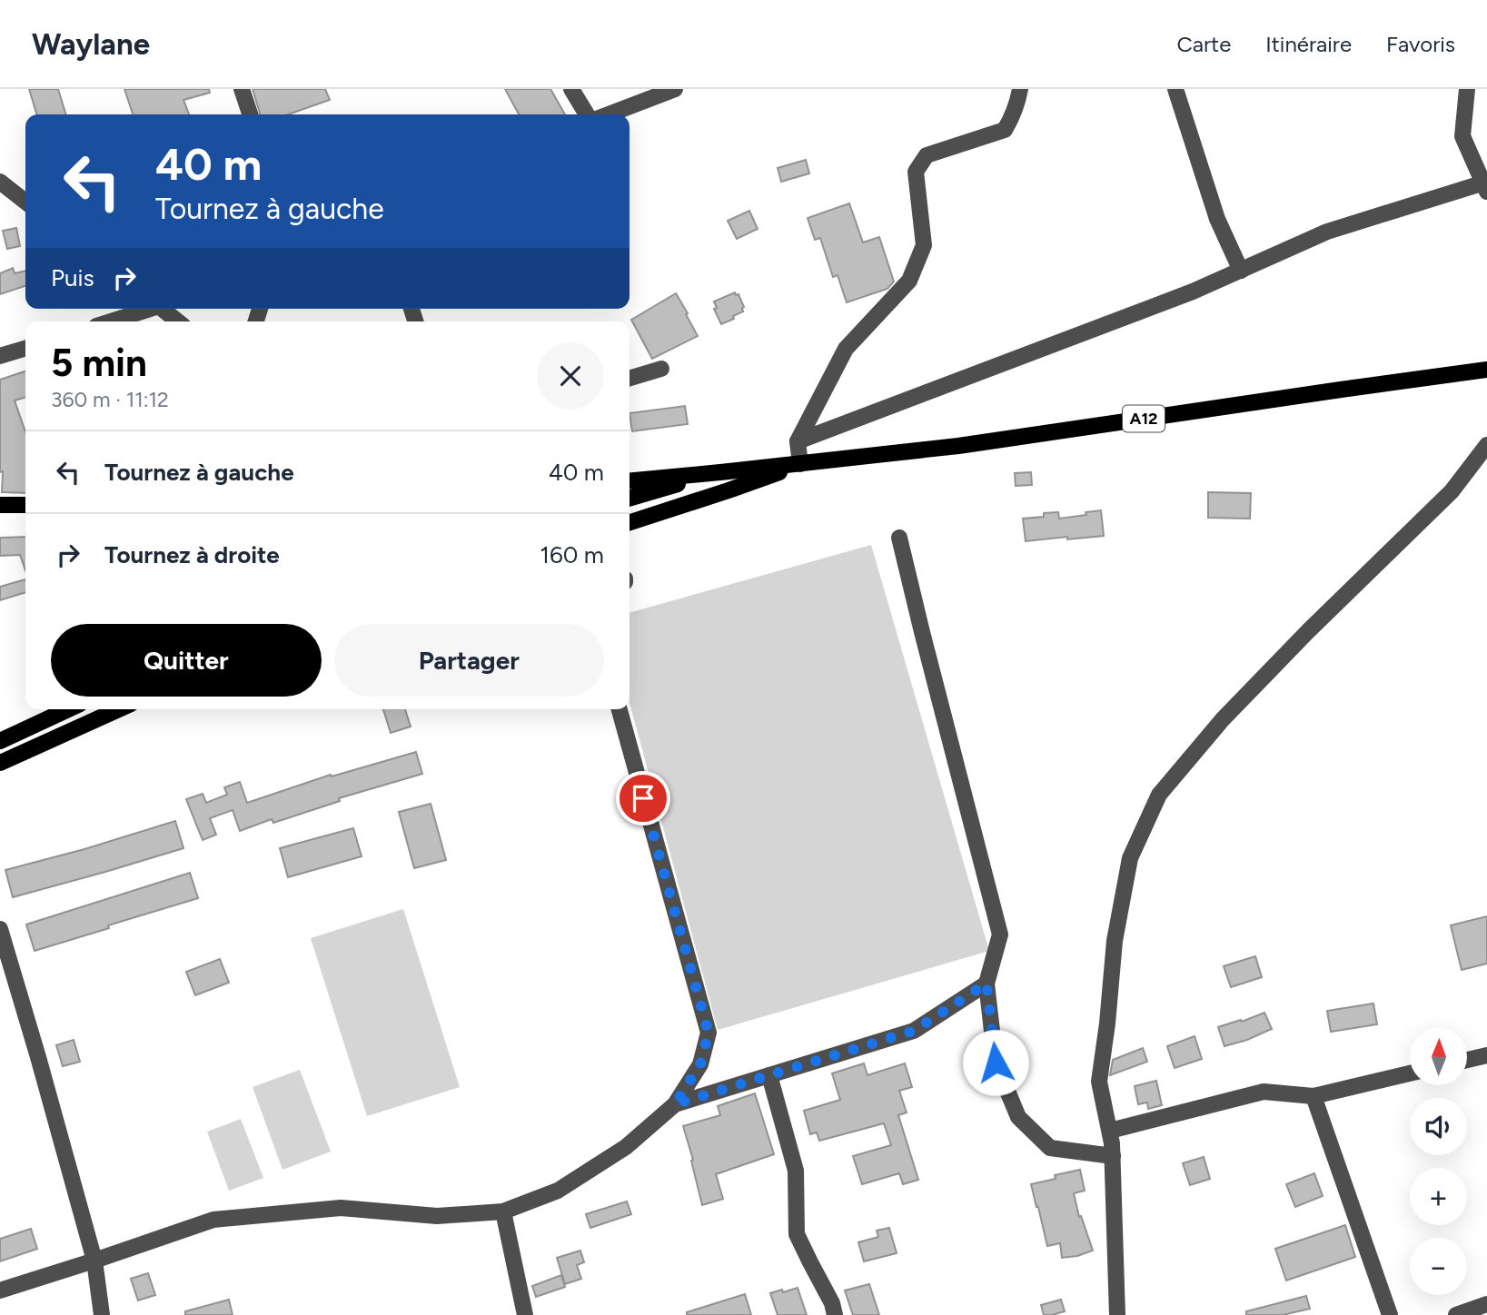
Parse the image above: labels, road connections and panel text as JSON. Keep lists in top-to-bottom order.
{
  "streets": {
    "main road": ["A12"]
  },
  "north": "top",
  "page": {
    "header": "Waylane",
    "nav": ["Carte", "Itinéraire", "Favoris"],
    "turn": ["40 m", "Tournez à gauche"],
    "then": "Puis",
    "heading": ["5 min", "360 m · 11:12"],
    "list": [
      {
        "name": "Tournez à gauche",
        "value": "40 m"
      },
      {
        "name": "Tournez à droite",
        "value": "160 m"
      }
    ],
    "buttons": ["Quitter", "Partager"],
    "map_buttons": ["+", "−"]
  }
}
